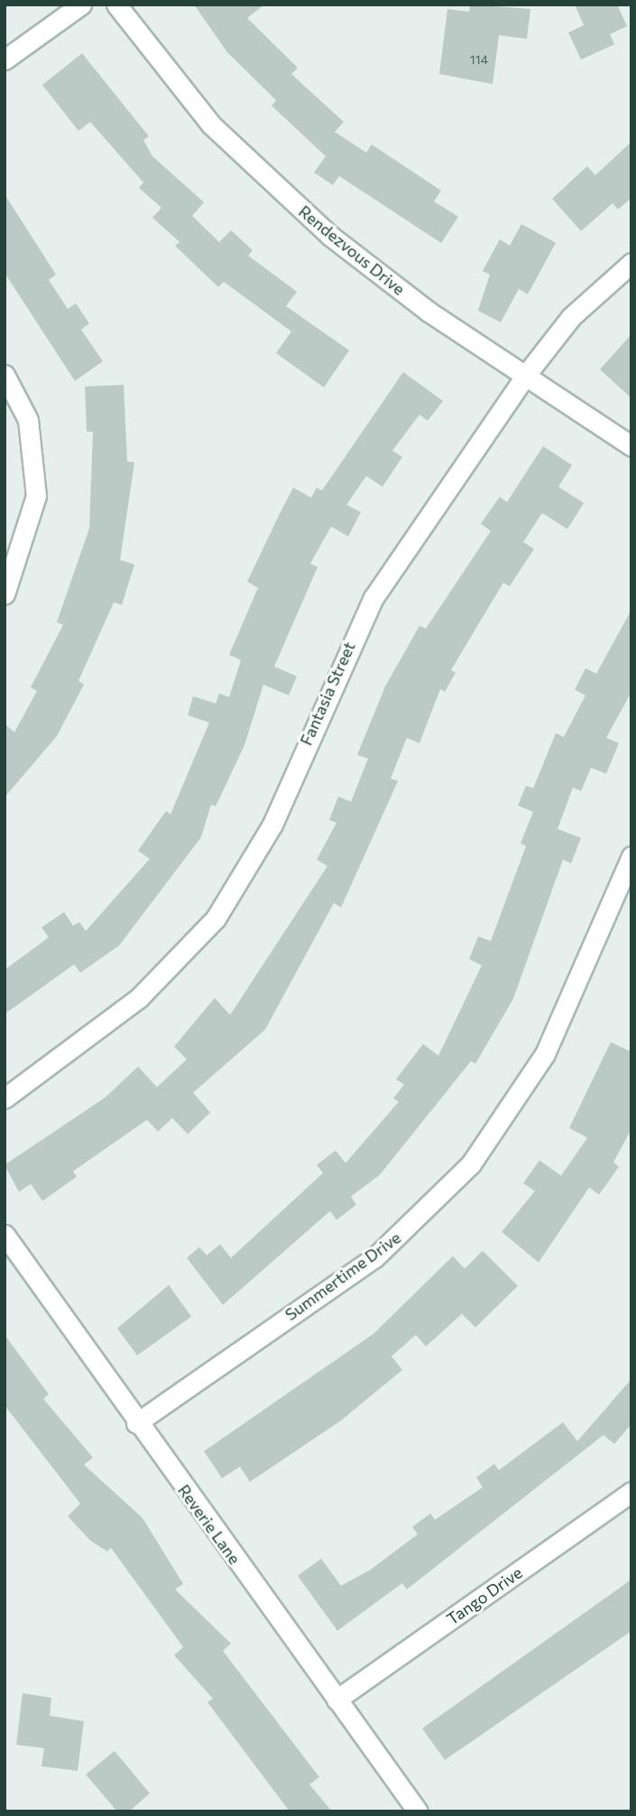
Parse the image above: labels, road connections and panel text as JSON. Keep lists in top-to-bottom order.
{
  "streets": {
    "street": [
      "Rendezvous Drive",
      "Fantasia Street",
      "Summertime Drive",
      "Reverie Lane",
      "Tango Drive"
    ]
  },
  "crossings": [
    ["Rendezvous Drive", "Fantasia Street"],
    ["Summertime Drive", "Reverie Lane"],
    ["Reverie Lane", "Tango Drive"]
  ],
  "house_numbers": ["114"]
}
